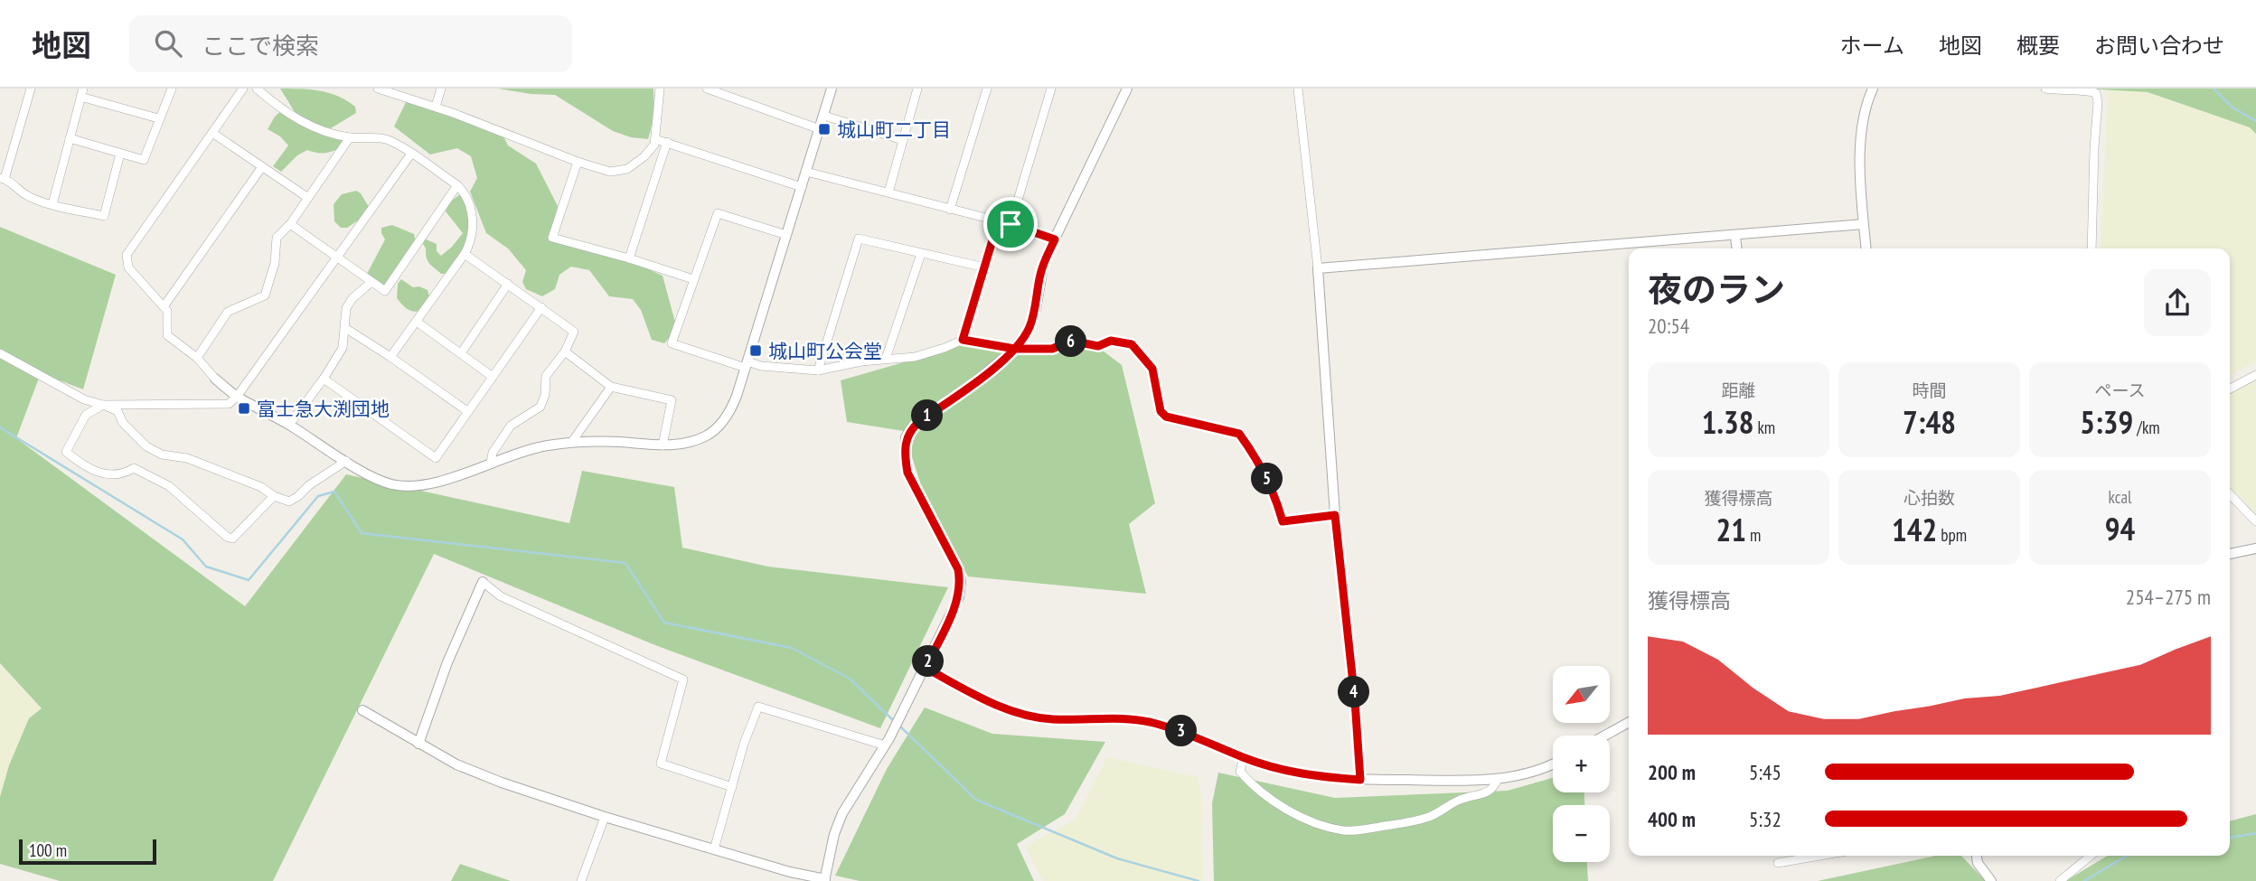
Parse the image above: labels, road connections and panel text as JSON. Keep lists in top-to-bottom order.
{
  "places": {
    "transit": ["城山町二丁目", "城山町公会堂", "富士急大渕団地"]
  },
  "scale_bar": "100 m",
  "north": "bottom left",
  "page": {
    "header": "地図",
    "search": "ここで検索",
    "nav": [
      "ホーム",
      "地図",
      "概要",
      "お問い合わせ"
    ],
    "heading": ["夜のラン", "20:54"],
    "pins": [
      "6",
      "1",
      "5",
      "2",
      "4",
      "3"
    ],
    "stats": [
      ["距離", "1.38 km"],
      ["時間", "7:48"],
      ["ペース", "5:39 /km"],
      ["獲得標高", "21 m"],
      ["心拍数", "142 bpm"],
      ["kcal", "94"]
    ],
    "chart": ["獲得標高", "254–275 m"],
    "map_buttons": ["+", "−"],
    "list": [
      {
        "name": "200 m",
        "note": "5:45"
      },
      {
        "name": "400 m",
        "note": "5:32"
      }
    ],
    "scale": "100 m"
  }
}
